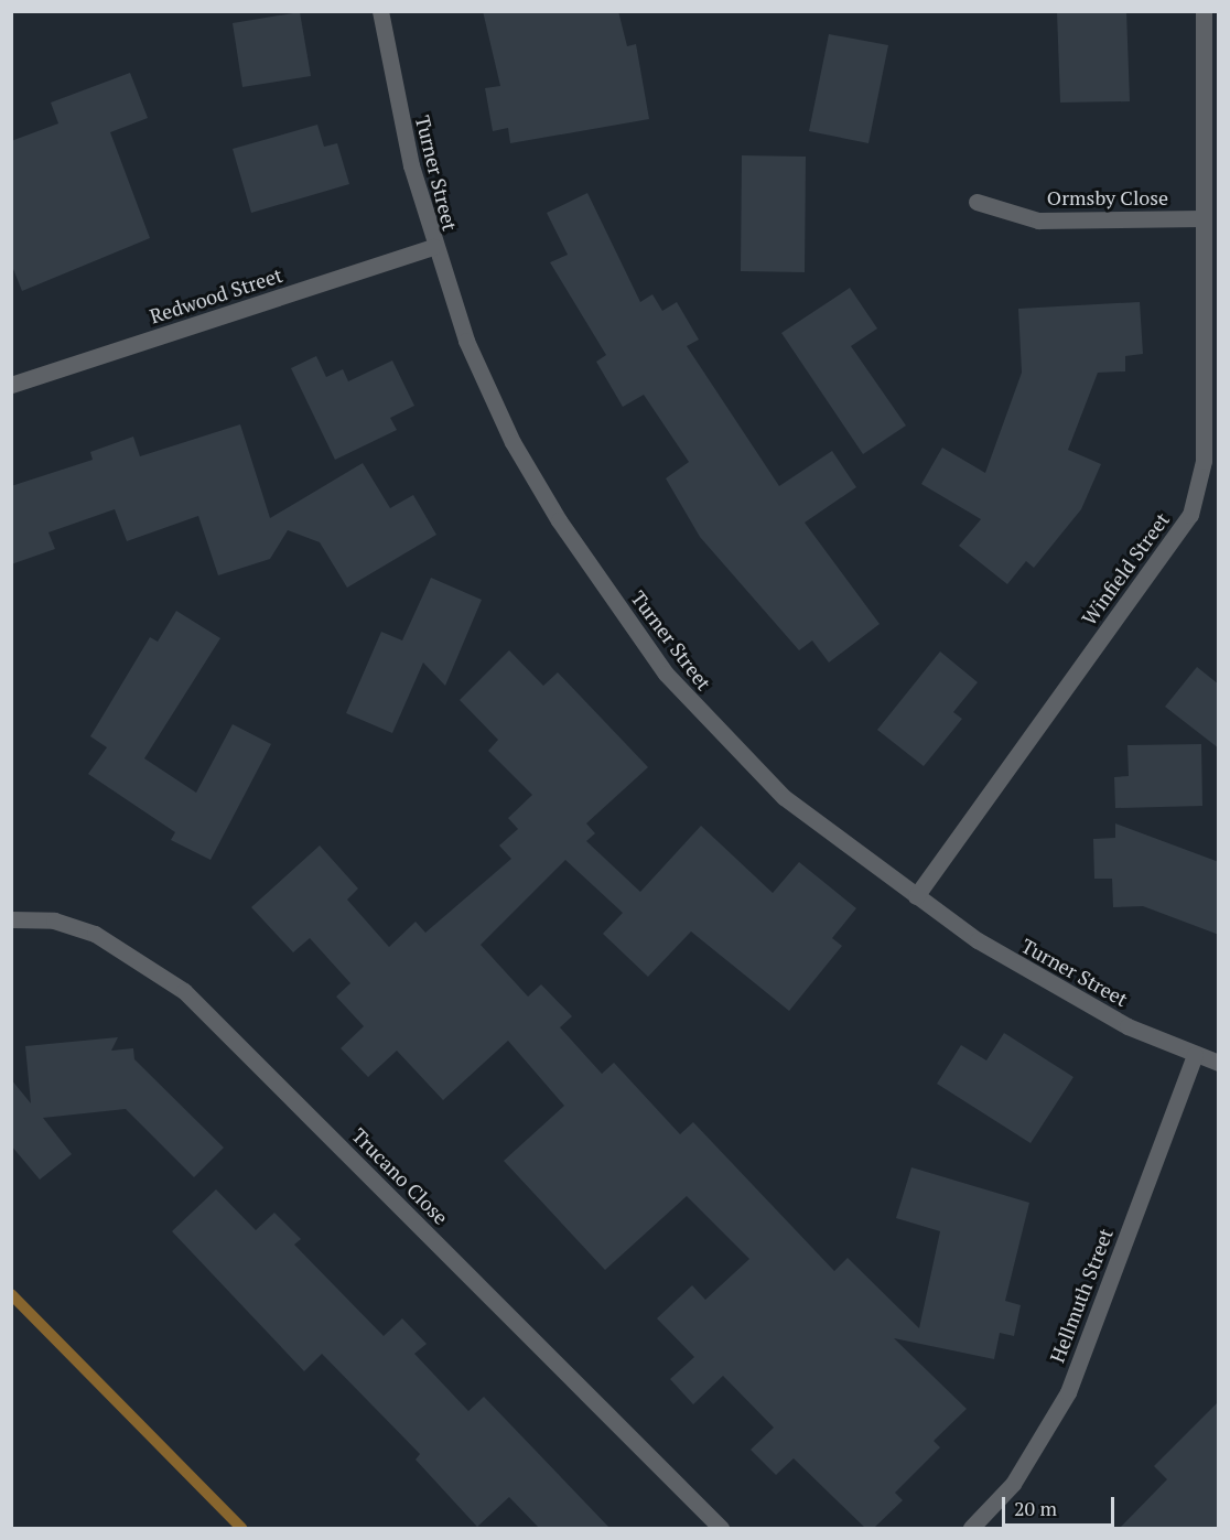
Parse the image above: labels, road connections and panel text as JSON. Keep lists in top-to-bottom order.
{
  "streets": {
    "street": [
      "Turner Street",
      "Ormsby Close",
      "Redwood Street",
      "Winfield Street",
      "Trucano Close",
      "Hellmuth Street"
    ]
  },
  "crossings": [
    ["Turner Street", "Redwood Street"],
    ["Turner Street", "Winfield Street"],
    ["Turner Street", "Hellmuth Street"],
    ["Ormsby Close", "Winfield Street"]
  ],
  "scale_bar": "20 m"
}
